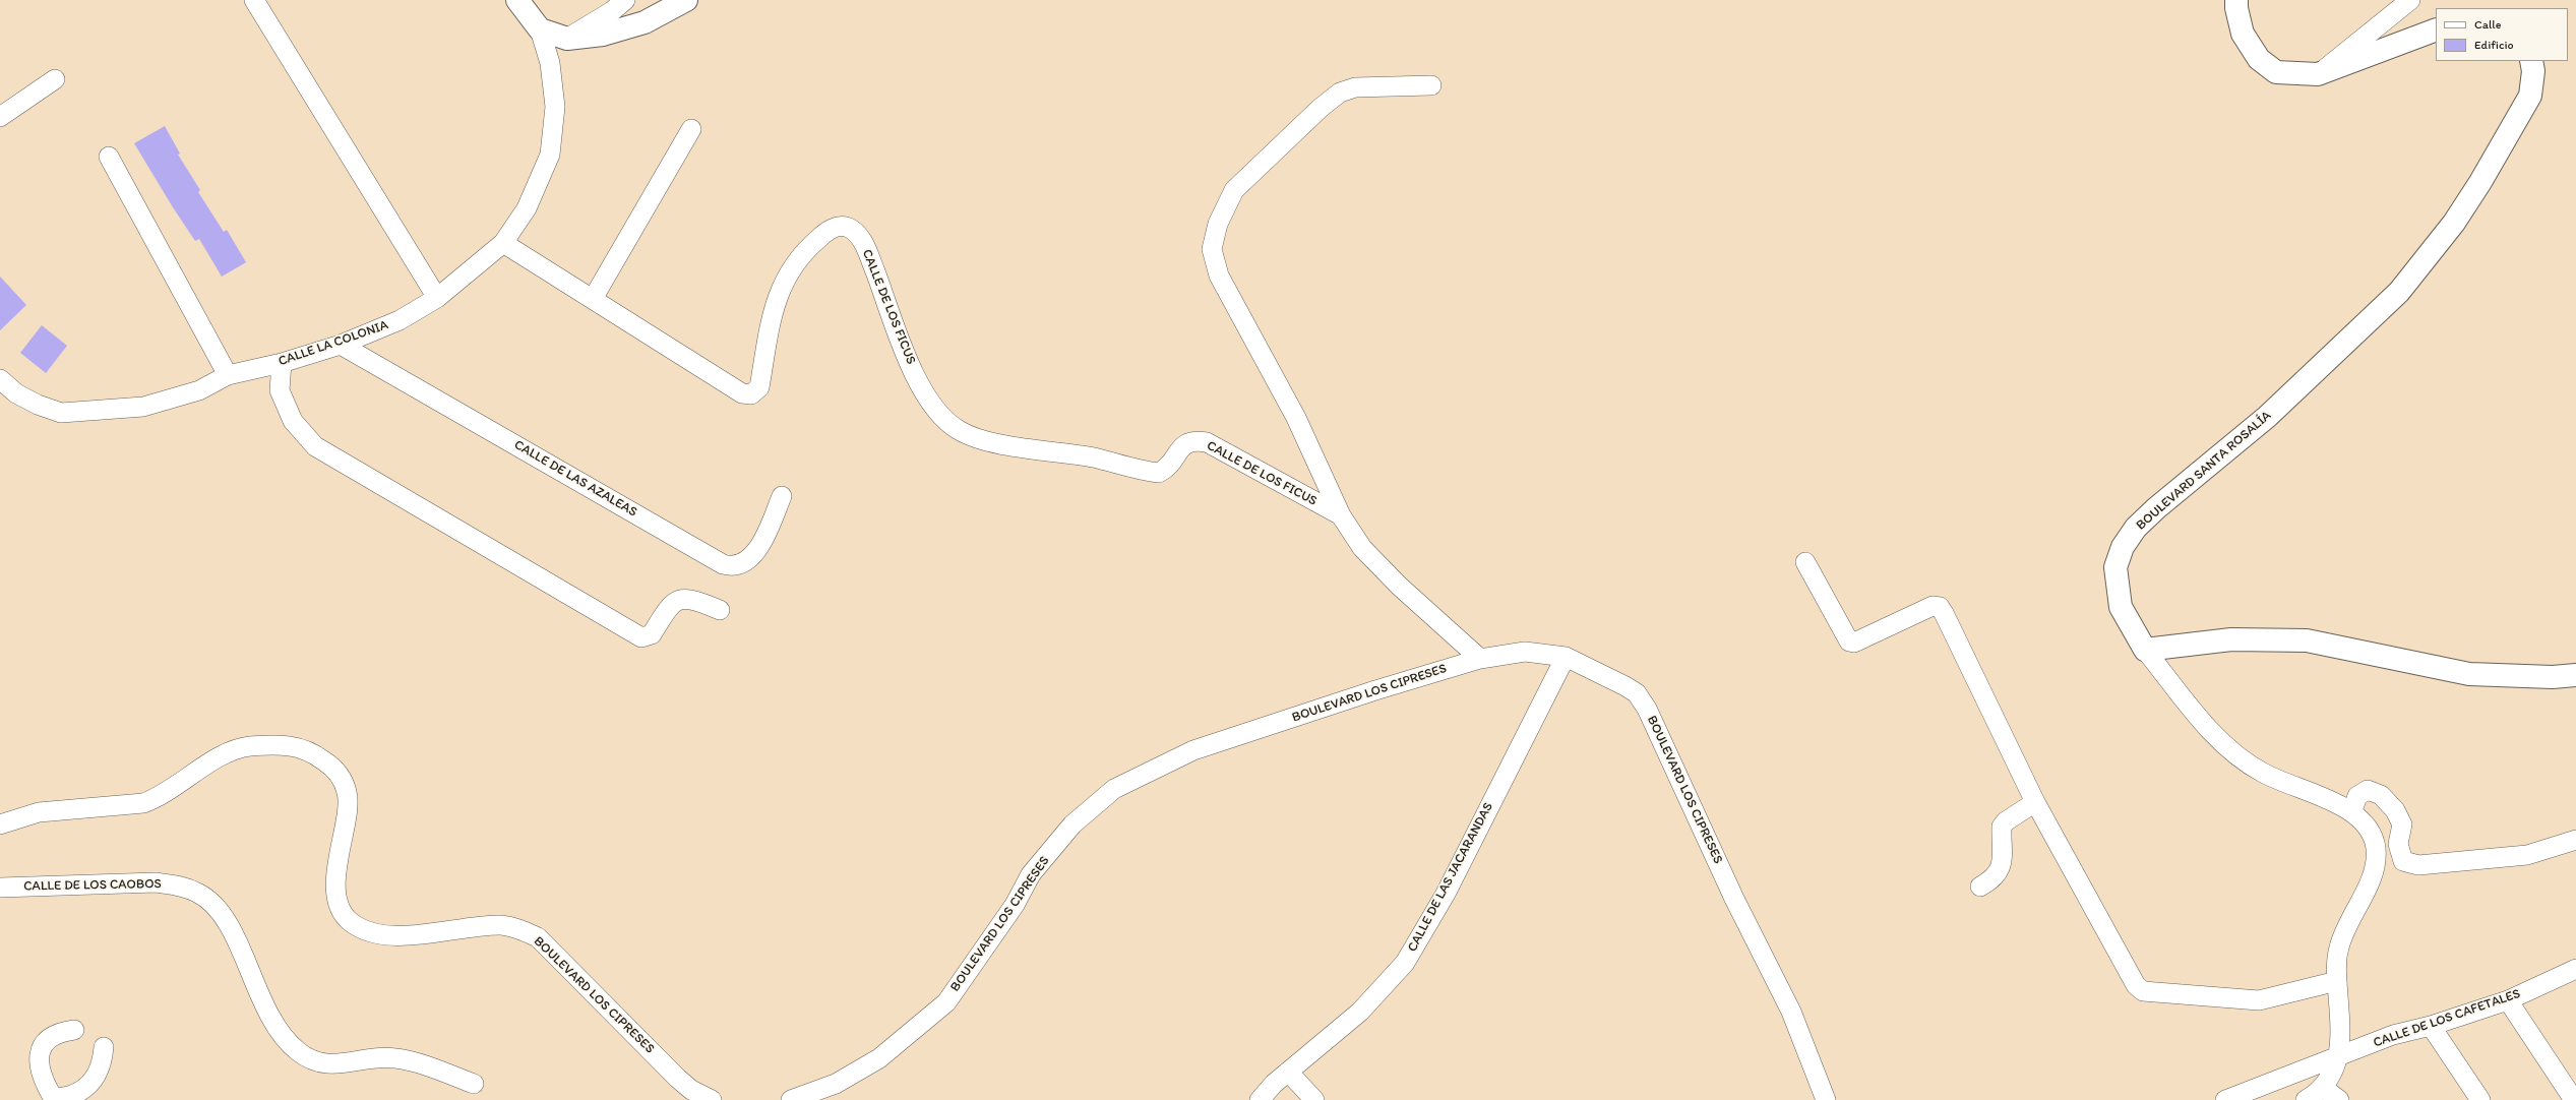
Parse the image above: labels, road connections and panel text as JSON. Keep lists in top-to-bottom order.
{
  "streets": {
    "street": [
      "CALLE DE LOS FICUS",
      "CALLE LA COLONIA",
      "BOULEVARD SANTA ROSALÍA",
      "CALLE DE LAS AZALEAS",
      "BOULEVARD LOS CIPRESES",
      "CALLE DE LAS JACARANDAS",
      "CALLE DE LOS CAOBOS",
      "CALLE DE LOS CAFETALES"
    ]
  },
  "crossings": [
    ["CALLE DE LOS FICUS", "CALLE LA COLONIA"],
    ["CALLE LA COLONIA", "CALLE DE LAS AZALEAS"],
    ["BOULEVARD LOS CIPRESES", "CALLE DE LAS JACARANDAS"]
  ],
  "legend": ["Calle", "Edificio"]
}
